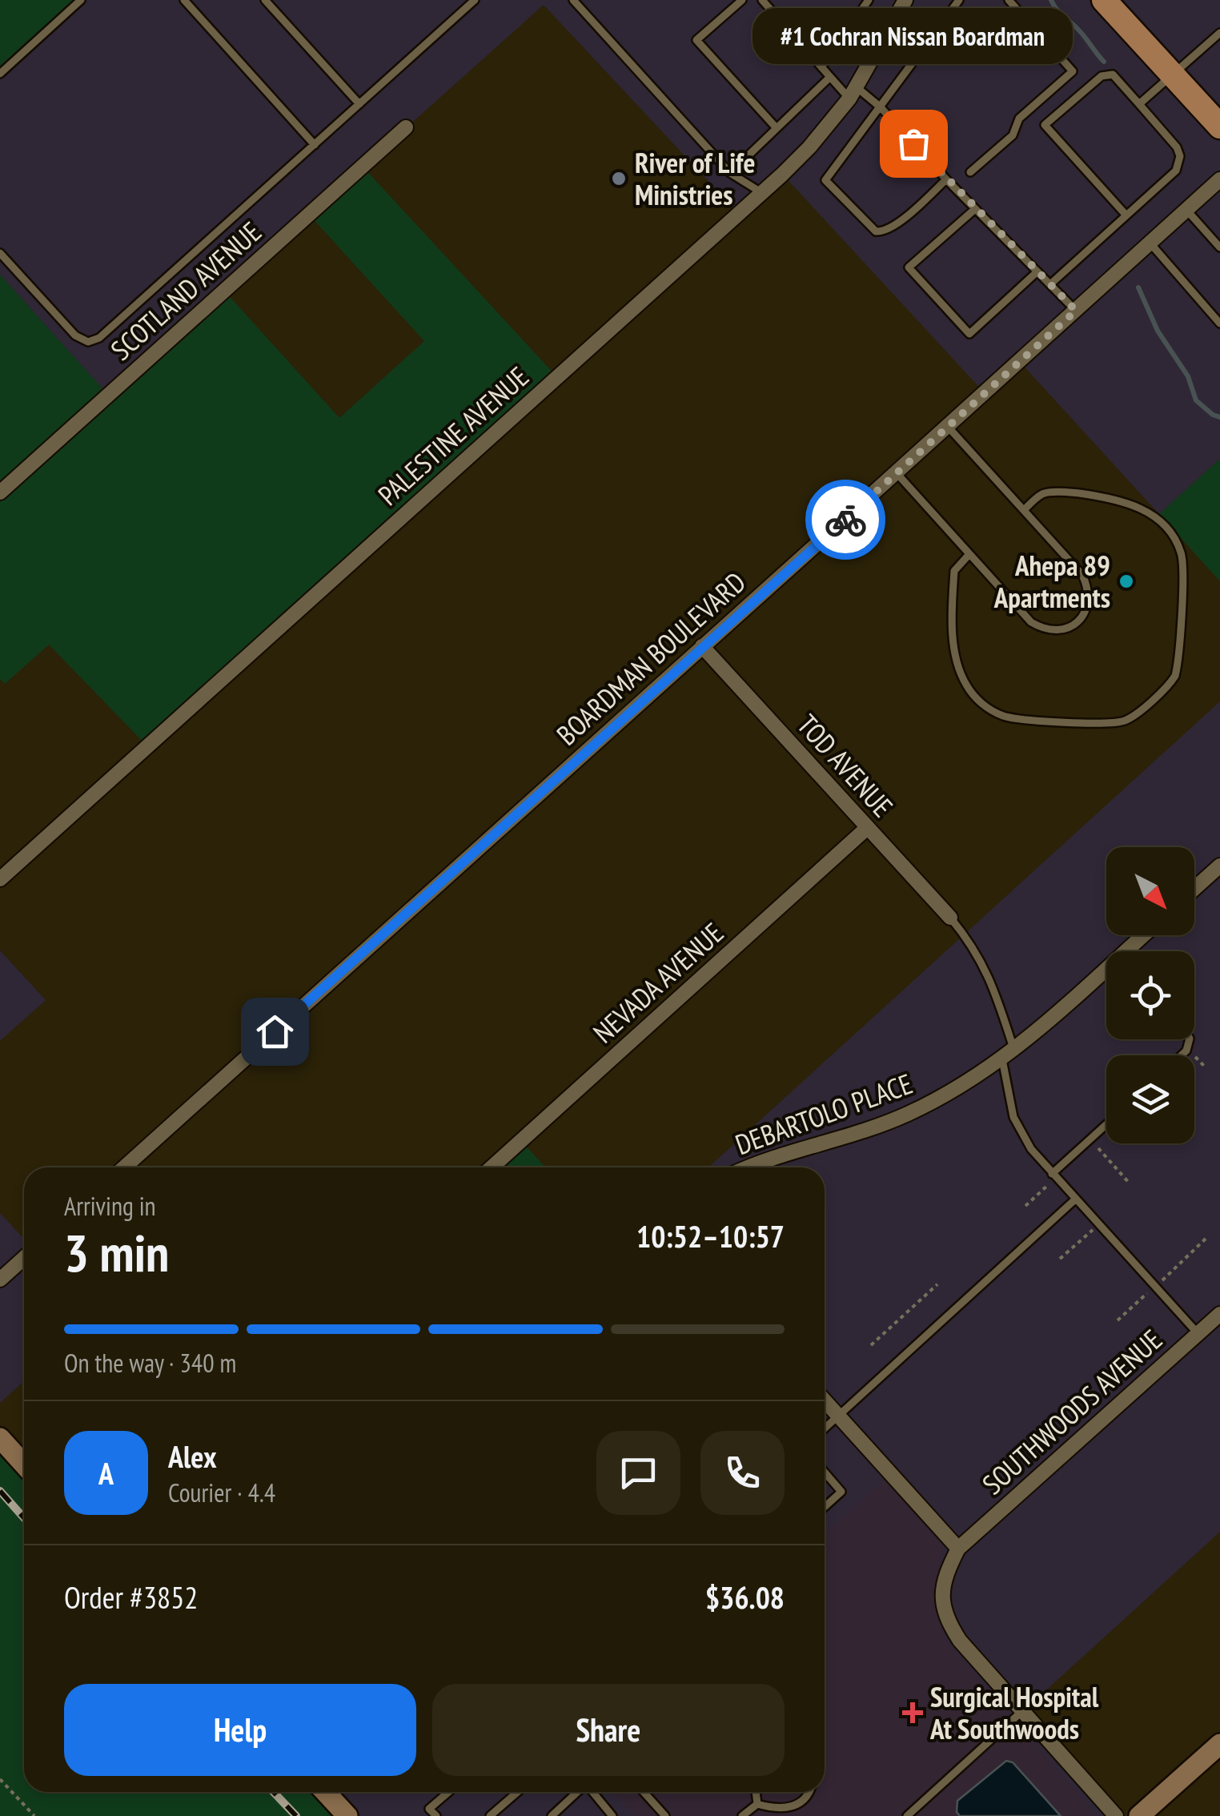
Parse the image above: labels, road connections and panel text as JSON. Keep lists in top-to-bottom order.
{
  "streets": {
    "street": [
      "SCOTLAND AVENUE",
      "PALESTINE AVENUE",
      "BOARDMAN BOULEVARD",
      "TOD AVENUE",
      "NEVADA AVENUE",
      "DEBARTOLO PLACE",
      "SOUTHWOODS AVENUE"
    ]
  },
  "crossings": [
    ["BOARDMAN BOULEVARD", "TOD AVENUE"],
    ["TOD AVENUE", "NEVADA AVENUE"]
  ],
  "places": {
    "other": ["#1 Cochran Nissan Boardman", "River of Life Ministries", "Ahepa 89 Apartments"],
    "health": ["Surgical Hospital At Southwoods"]
  },
  "north": "bottom right",
  "page": {
    "bubble": "#1 Cochran Nissan Boardman",
    "heading": ["3 min", "Arriving in", "10:52–10:57"],
    "panel": [
      "Alex",
      "Courier · 4.4",
      "Order #3852",
      "$36.08"
    ],
    "bar": "On the way · 340 m",
    "round": "A",
    "buttons": ["Help", "Share"]
  }
}
